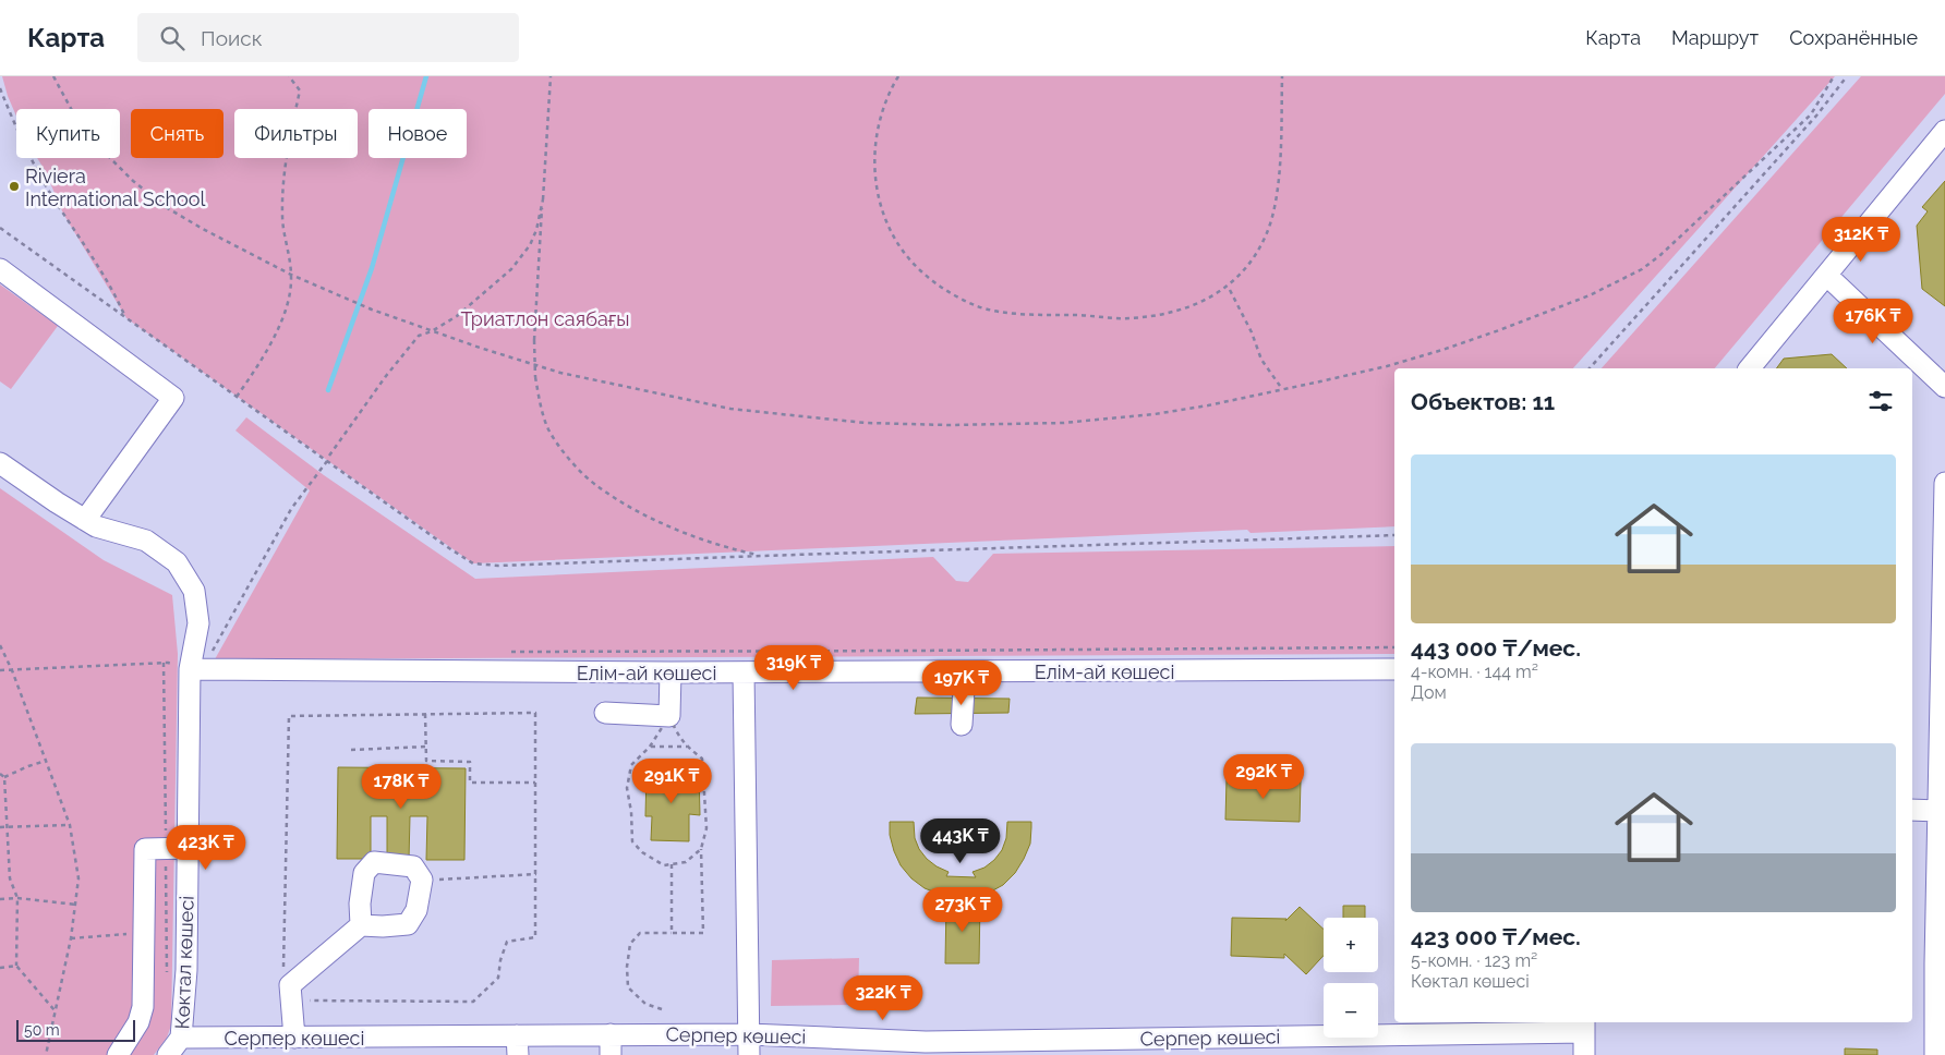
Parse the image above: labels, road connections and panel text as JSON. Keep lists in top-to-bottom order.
{
  "streets": {
    "street": ["Елім-ай көшесі", "Көктал көшесі", "Серпер көшесі"]
  },
  "crossings": [
    ["Елім-ай көшесі", "Көктал көшесі"],
    ["Көктал көшесі", "Серпер көшесі"]
  ],
  "parks": ["Триатлон саябағы"],
  "places": ["Riviera International School"],
  "scale_bar": "50 m",
  "page": {
    "header": "Карта",
    "search": "Поиск",
    "nav": ["Карта", "Маршрут", "Сохранённые"],
    "chip": [
      "Купить",
      "Снять",
      "Фильтры",
      "Новое"
    ],
    "price": [
      "312K ₸",
      "176K ₸",
      "319K ₸",
      "197K ₸",
      "292K ₸",
      "291K ₸",
      "178K ₸",
      "443K ₸",
      "423K ₸",
      "273K ₸",
      "322K ₸"
    ],
    "heading": "Объектов: 11",
    "list": [
      {
        "name": "443 000 ₸/мес.",
        "note": "4-комн. · 144 m² · Дом"
      },
      {
        "name": "423 000 ₸/мес.",
        "note": "5-комн. · 123 m² · Көктал көшесі"
      }
    ],
    "map_buttons": ["+", "−"],
    "scale": "50 m"
  }
}
